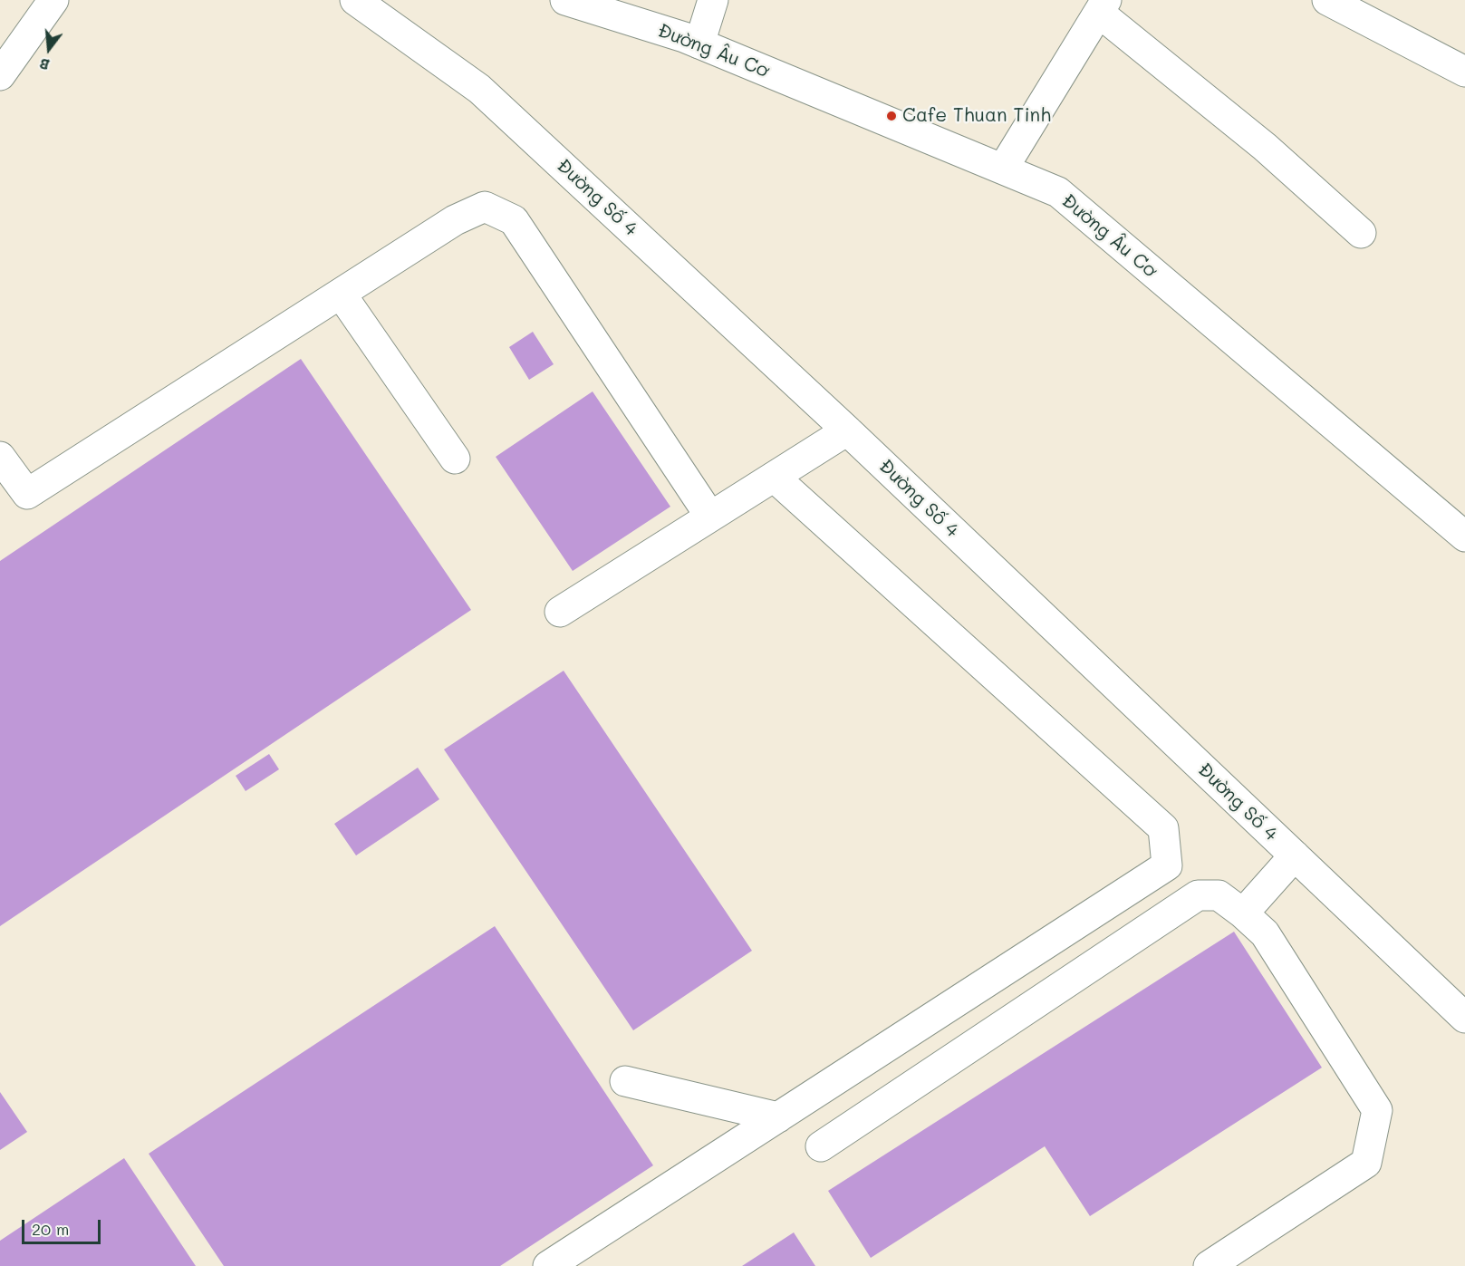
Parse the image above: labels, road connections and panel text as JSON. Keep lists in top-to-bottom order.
{
  "streets": {
    "street": ["Đường Âu Cơ", "Đường Số 4"]
  },
  "places": ["Cafe Thuan Tinh"],
  "scale_bar": "20 m",
  "north": "bottom"
}
